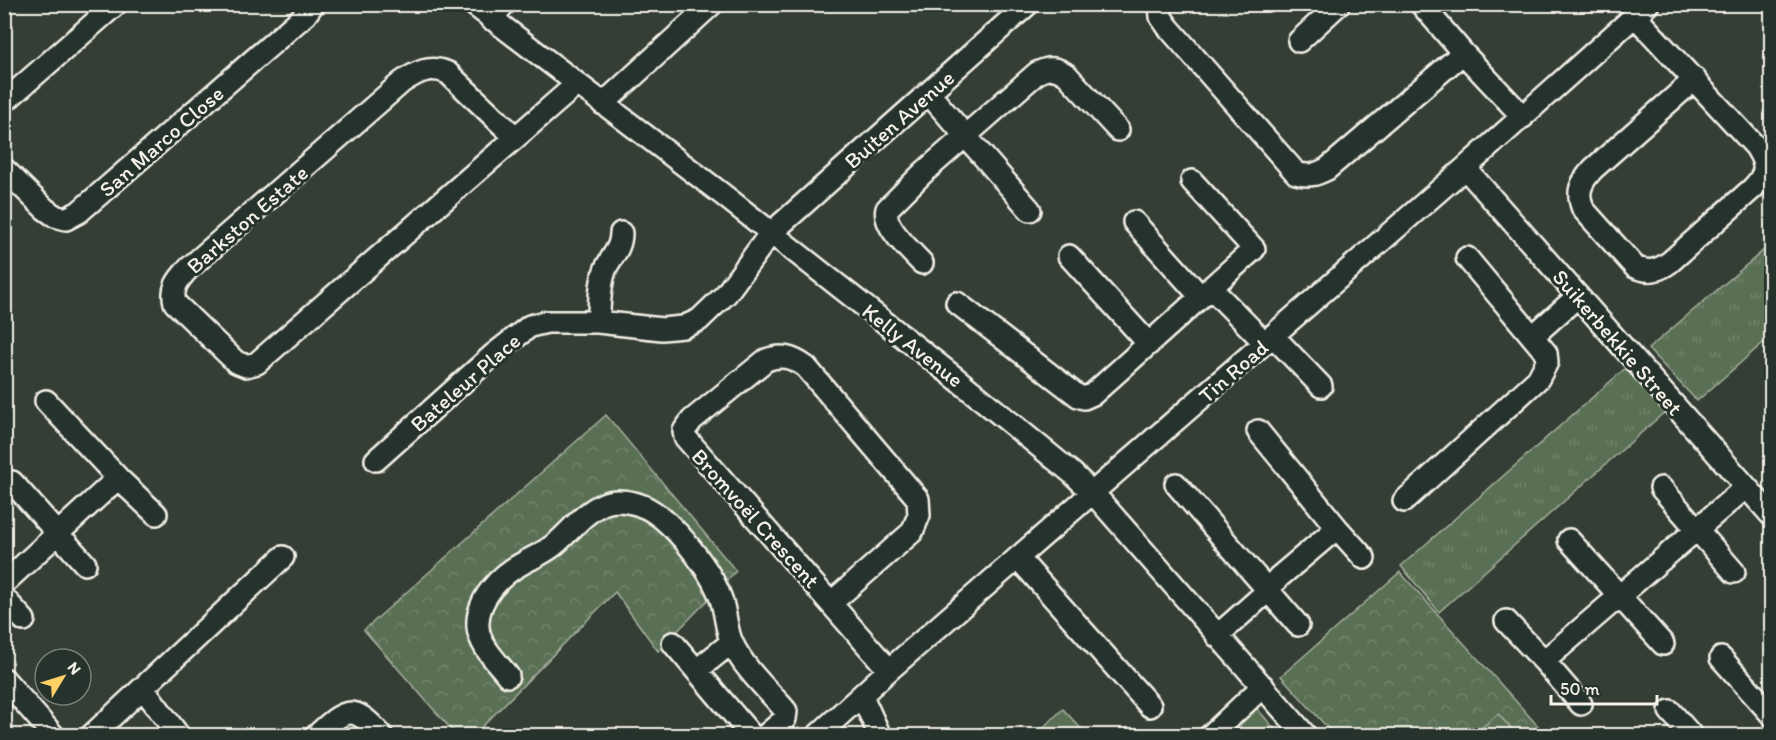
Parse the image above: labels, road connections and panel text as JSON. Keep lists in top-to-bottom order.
{
  "streets": {
    "street": [
      "Buiten Avenue",
      "San Marco Close",
      "Barkston Estate",
      "Suikerbekkie Street",
      "Kelly Avenue",
      "Tin Road",
      "Bateleur Place",
      "Bromvoël Crescent"
    ]
  },
  "crossings": [
    ["Buiten Avenue", "Kelly Avenue"],
    ["Buiten Avenue", "Bateleur Place"],
    ["Barkston Estate", "Kelly Avenue"],
    ["Suikerbekkie Street", "Tin Road"],
    ["Kelly Avenue", "Tin Road"],
    ["Kelly Avenue", "Bateleur Place"],
    ["Tin Road", "Bromvoël Crescent"]
  ],
  "scale_bar": "50 m",
  "north": "top right"
}
